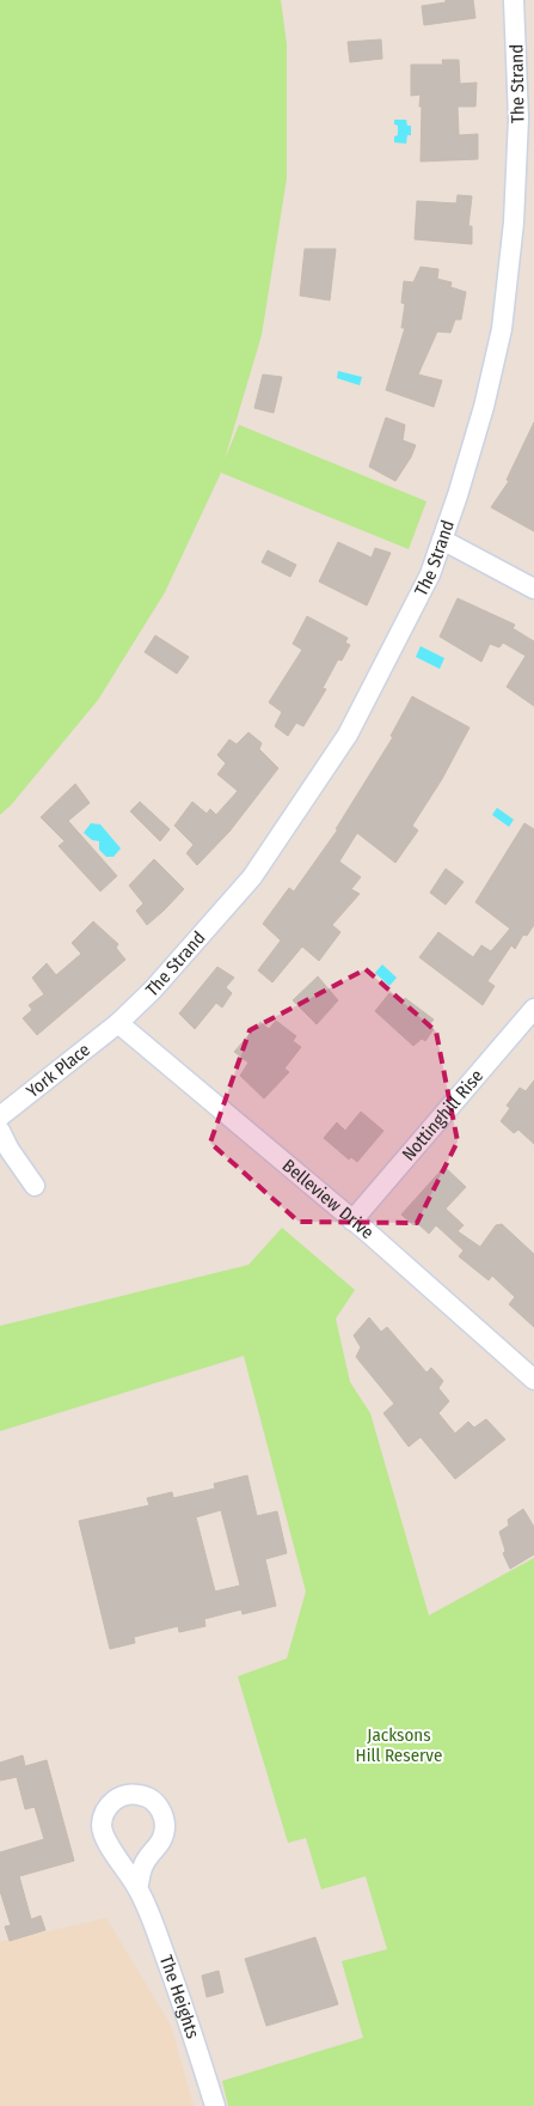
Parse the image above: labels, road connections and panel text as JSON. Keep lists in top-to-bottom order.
{
  "streets": {
    "street": [
      "The Strand",
      "York Place",
      "Nottinghill Rise",
      "Belleview Drive",
      "The Heights"
    ]
  },
  "crossings": [
    ["The Strand", "York Place"],
    ["The Strand", "Belleview Drive"],
    ["York Place", "Belleview Drive"],
    ["Nottinghill Rise", "Belleview Drive"]
  ],
  "parks": ["Jacksons Hill Reserve"]
}
